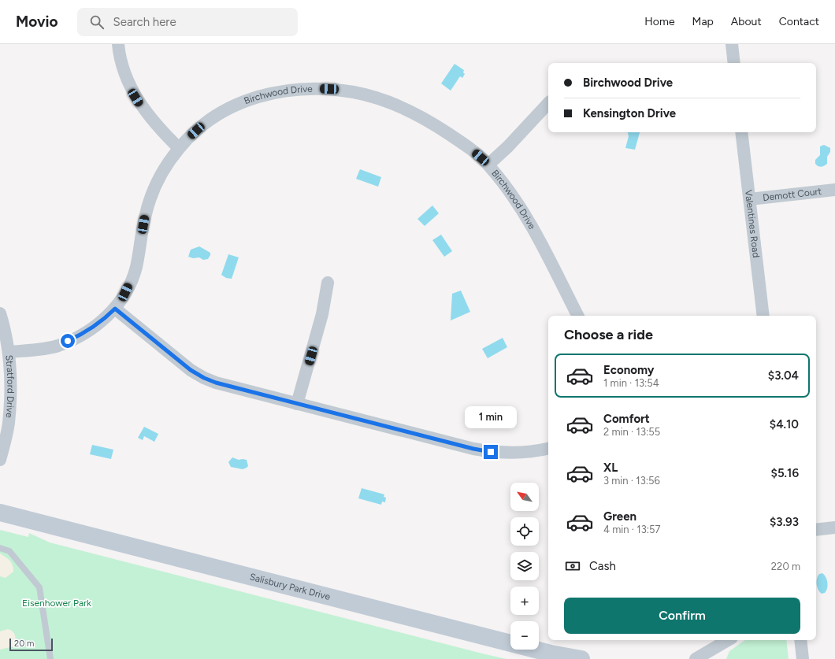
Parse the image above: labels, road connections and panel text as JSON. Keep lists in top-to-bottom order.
{
  "streets": {
    "main road": ["Salisbury Park Drive"],
    "street": [
      "Birchwood Drive",
      "Demott Court",
      "Valentines Road",
      "Stratford Drive"
    ]
  },
  "crossings": [
    ["Birchwood Drive", "Stratford Drive"],
    ["Demott Court", "Valentines Road"]
  ],
  "parks": ["Eisenhower Park"],
  "scale_bar": "20 m",
  "north": "top left",
  "page": {
    "header": "Movio",
    "search": "Search here",
    "nav": [
      "Home",
      "Map",
      "About",
      "Contact"
    ],
    "banner": ["Birchwood Drive", "Kensington Drive"],
    "heading": "Choose a ride",
    "list": [
      {
        "name": "Economy",
        "note": "1 min · 13:54",
        "value": "$3.04"
      },
      {
        "name": "Comfort",
        "note": "2 min · 13:55",
        "value": "$4.10"
      },
      {
        "name": "XL",
        "note": "3 min · 13:56",
        "value": "$5.16"
      },
      {
        "name": "Green",
        "note": "4 min · 13:57",
        "value": "$3.93"
      }
    ],
    "bubble": "1 min",
    "map_buttons": ["+", "−"],
    "pay": ["Cash", "220 m"],
    "buttons": "Confirm",
    "scale": "20 m"
  }
}
